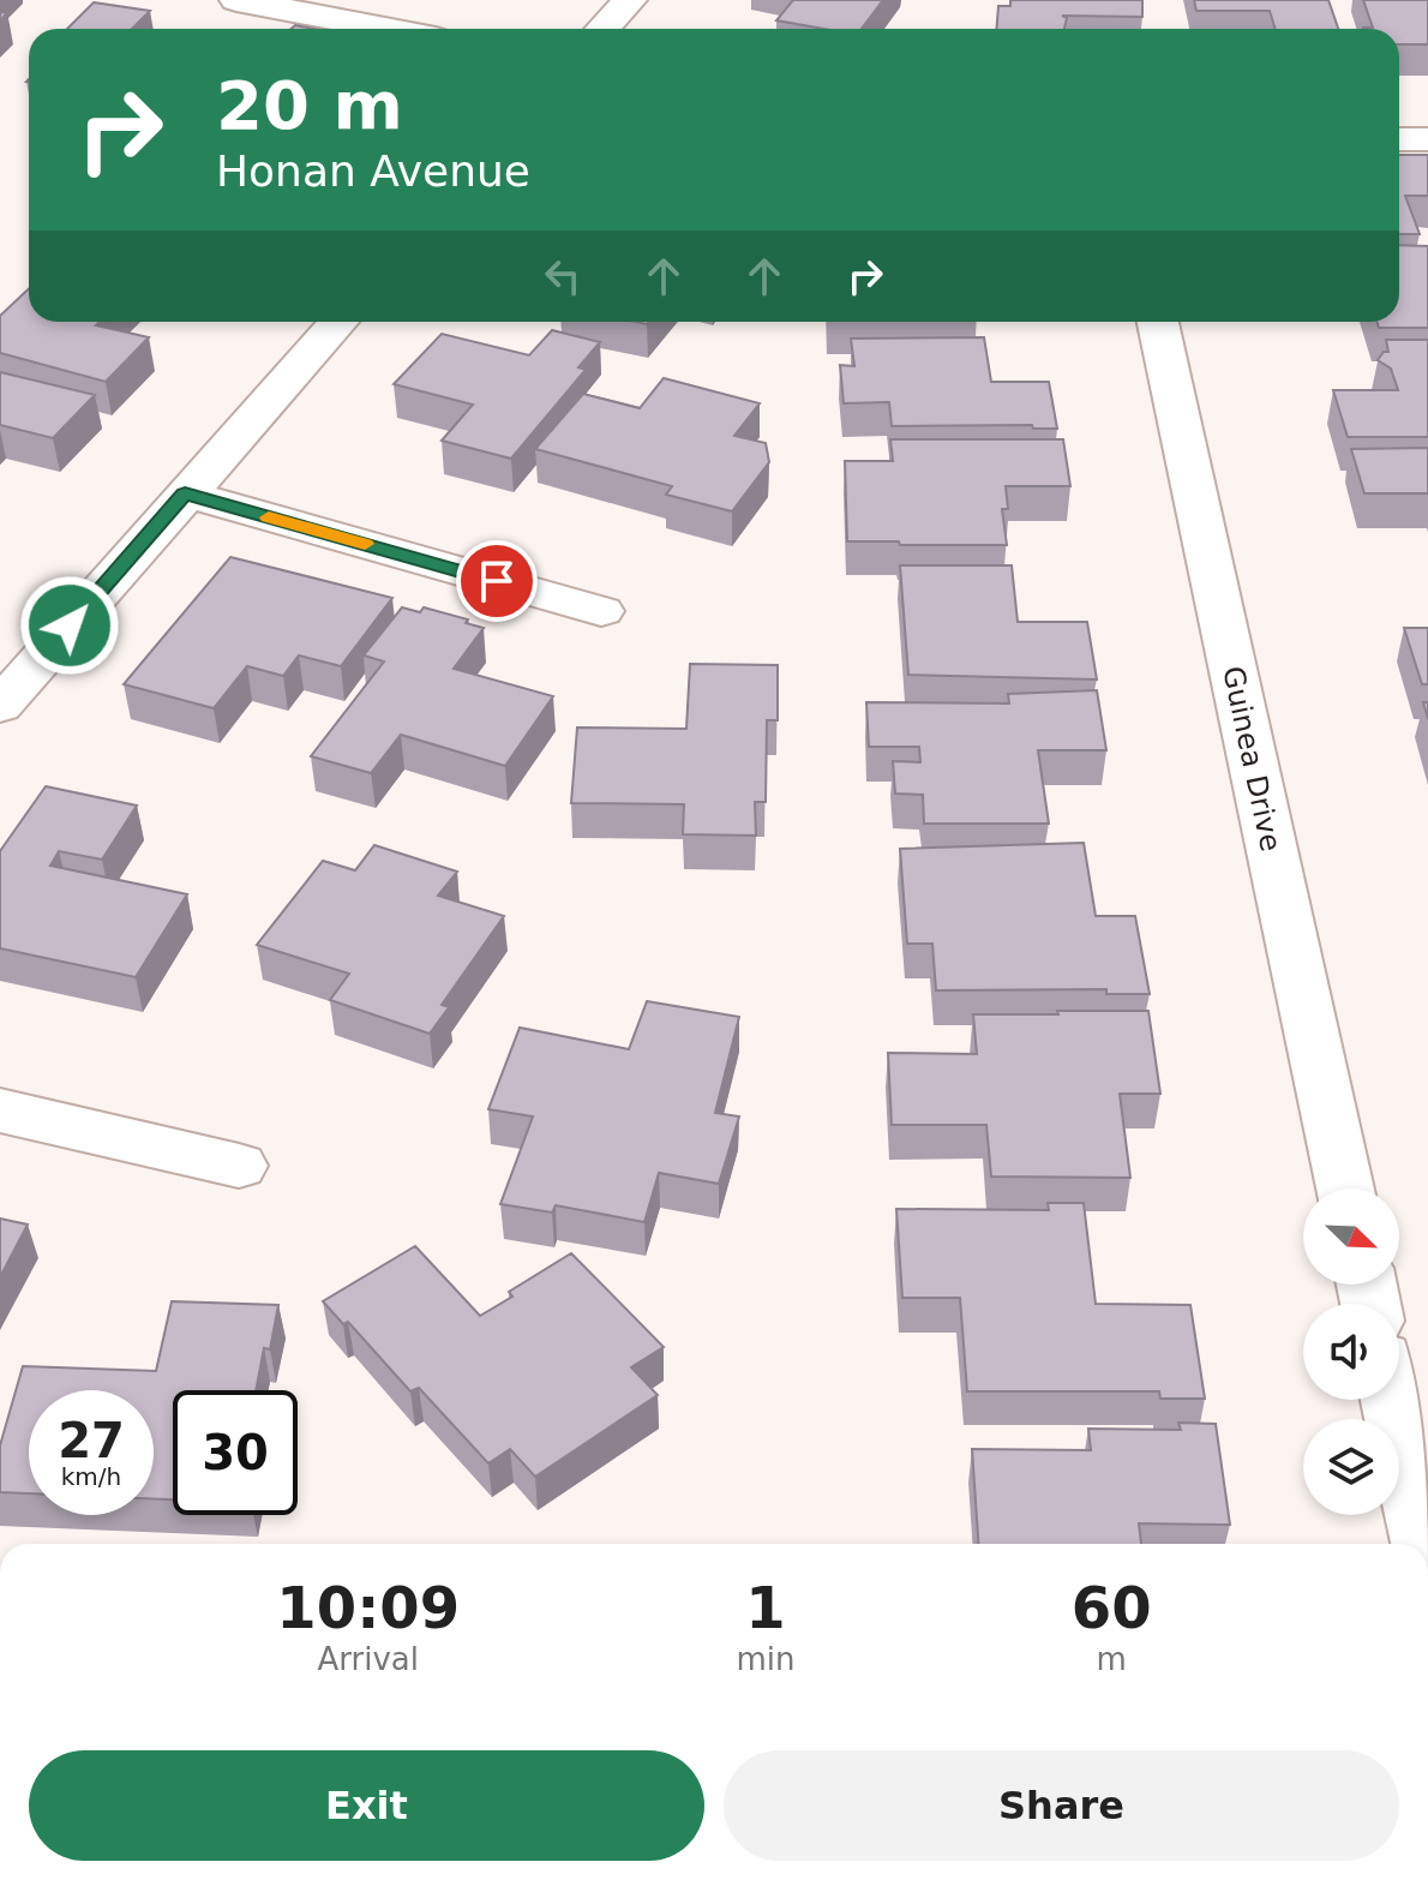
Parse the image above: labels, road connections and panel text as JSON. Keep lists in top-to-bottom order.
{
  "streets": {
    "street": ["Guinea Drive"]
  },
  "north": "bottom right",
  "page": {
    "turn": ["20 m", "Honan Avenue"],
    "speed": "27 km/h",
    "limit": "30",
    "eta": [
      "10:09",
      "Arrival",
      "1",
      "min",
      "60",
      "m"
    ],
    "buttons": ["Exit", "Share"]
  }
}
